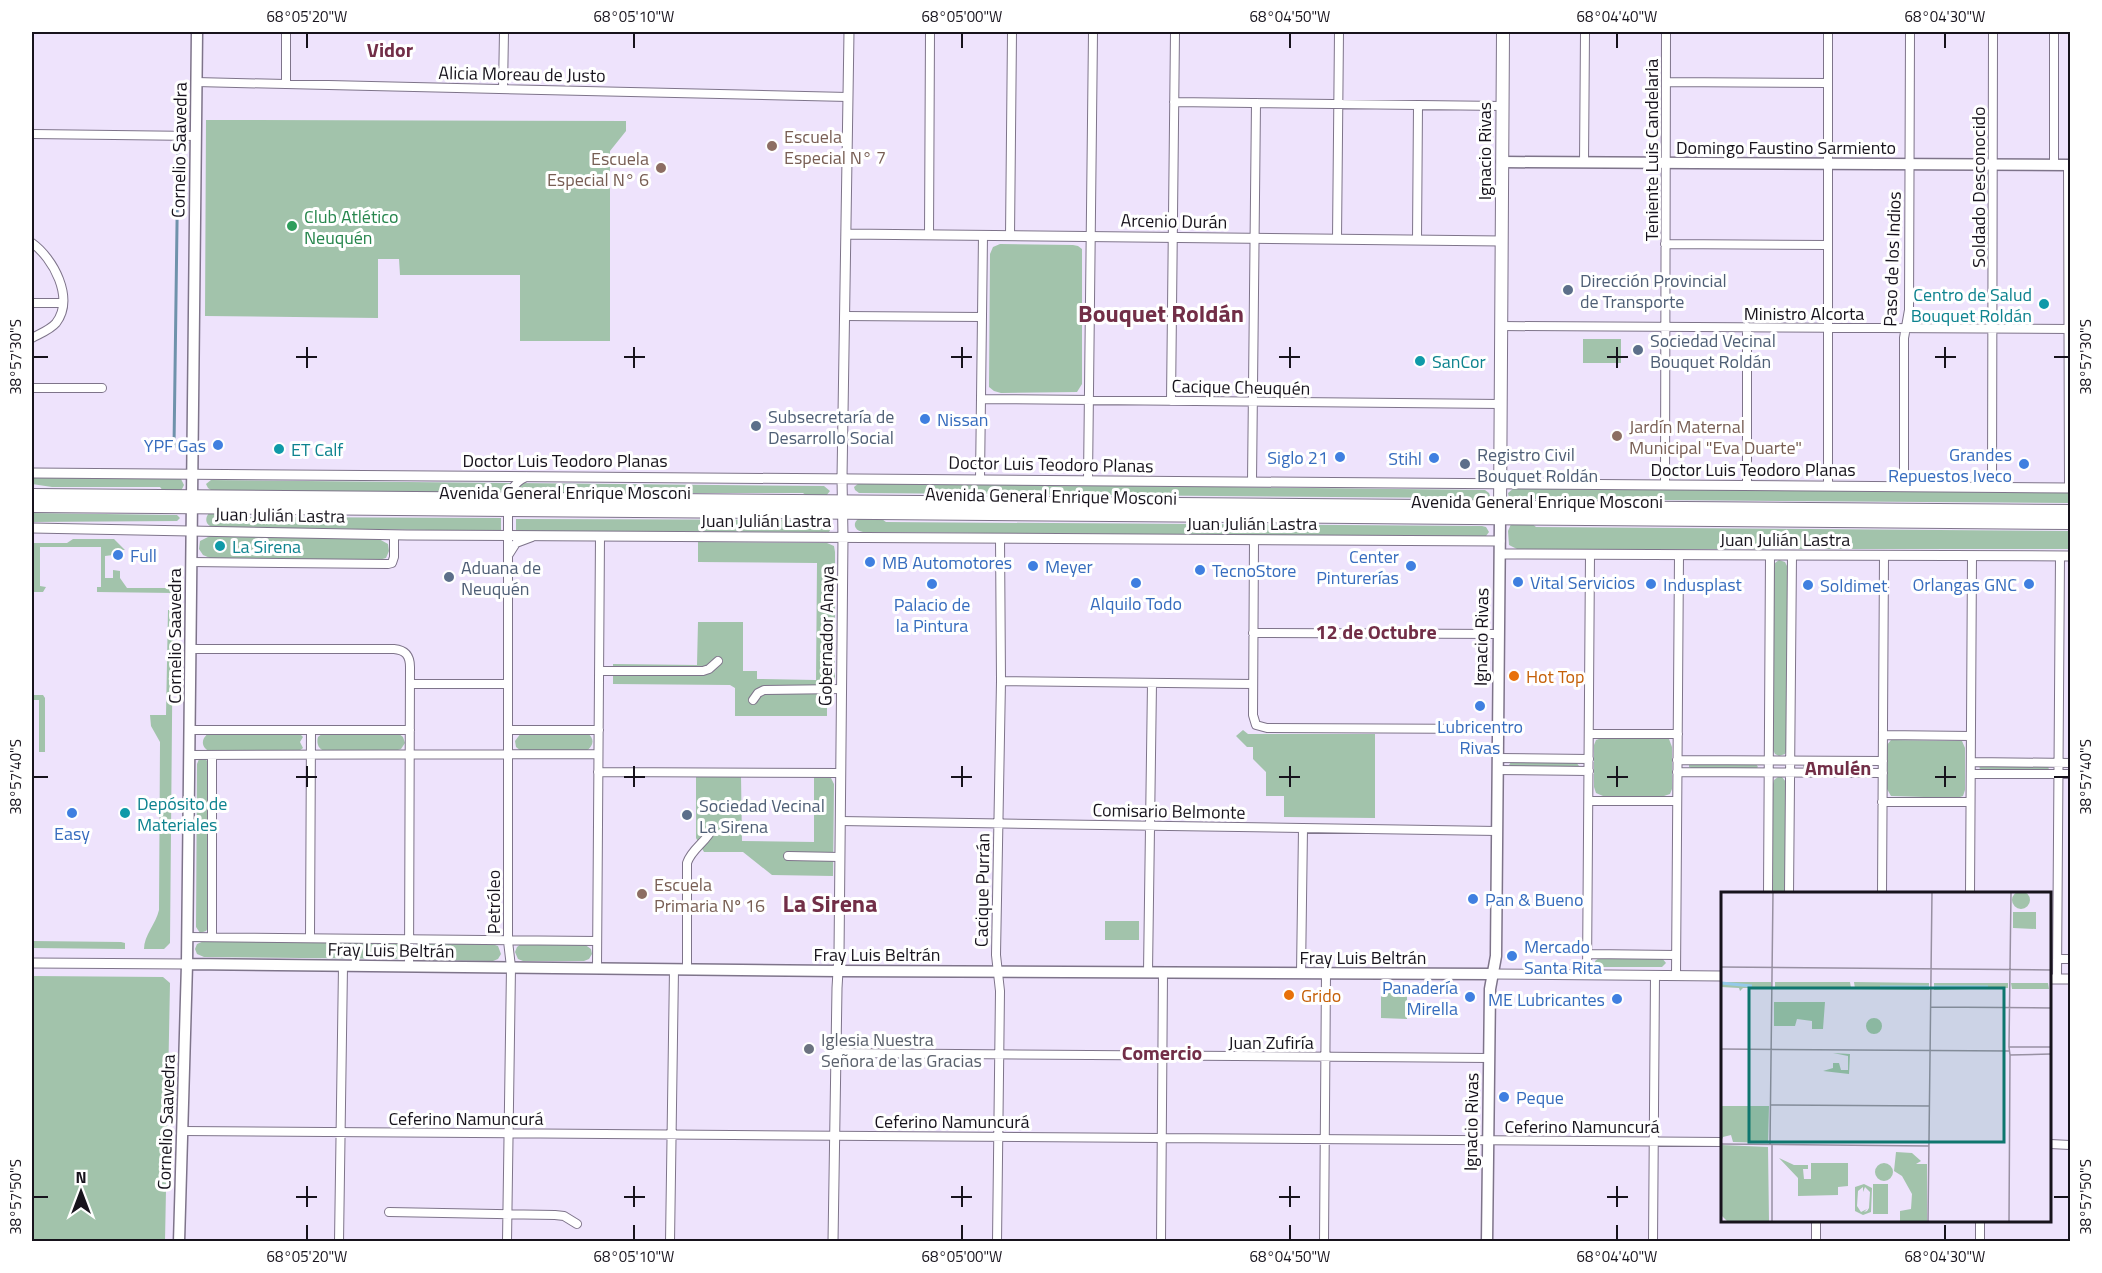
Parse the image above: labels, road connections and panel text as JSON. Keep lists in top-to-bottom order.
{
  "streets": {
    "main road": [
      "Domingo Faustino Sarmiento",
      "Cornelio Saavedra",
      "Ignacio Rivas",
      "Avenida General Enrique Mosconi",
      "Fray Luis Beltrán"
    ],
    "street": [
      "Alicia Moreau de Justo",
      "Teniente Luis Candelaria",
      "Soldado Desconocido",
      "Arcenio Durán",
      "Paso de los Indios",
      "Ministro Alcorta",
      "Cacique Cheuquén",
      "Doctor Luis Teodoro Planas",
      "Juan Julián Lastra",
      "Gobernador Anaya",
      "Comisario Belmonte",
      "Cacique Purrán",
      "Petróleo",
      "Juan Zufiría",
      "Ceferino Namuncurá"
    ]
  },
  "crossings": [
    ["Alicia Moreau de Justo", "Cornelio Saavedra"],
    ["Alicia Moreau de Justo", "Gobernador Anaya"],
    ["Domingo Faustino Sarmiento", "Teniente Luis Candelaria"],
    ["Domingo Faustino Sarmiento", "Ignacio Rivas"],
    ["Domingo Faustino Sarmiento", "Soldado Desconocido"],
    ["Domingo Faustino Sarmiento", "Paso de los Indios"],
    ["Cornelio Saavedra", "Doctor Luis Teodoro Planas"],
    ["Cornelio Saavedra", "Avenida General Enrique Mosconi"],
    ["Cornelio Saavedra", "Juan Julián Lastra"],
    ["Cornelio Saavedra", "Fray Luis Beltrán"],
    ["Cornelio Saavedra", "Ceferino Namuncurá"],
    ["Teniente Luis Candelaria", "Ministro Alcorta"],
    ["Teniente Luis Candelaria", "Doctor Luis Teodoro Planas"],
    ["Ignacio Rivas", "Arcenio Durán"],
    ["Ignacio Rivas", "Ministro Alcorta"],
    ["Ignacio Rivas", "Cacique Cheuquén"],
    ["Ignacio Rivas", "Doctor Luis Teodoro Planas"],
    ["Ignacio Rivas", "Avenida General Enrique Mosconi"],
    ["Ignacio Rivas", "Juan Julián Lastra"],
    ["Ignacio Rivas", "Comisario Belmonte"],
    ["Ignacio Rivas", "Fray Luis Beltrán"],
    ["Ignacio Rivas", "Juan Zufiría"],
    ["Ignacio Rivas", "Ceferino Namuncurá"],
    ["Soldado Desconocido", "Ministro Alcorta"],
    ["Soldado Desconocido", "Doctor Luis Teodoro Planas"],
    ["Arcenio Durán", "Gobernador Anaya"],
    ["Paso de los Indios", "Ministro Alcorta"],
    ["Paso de los Indios", "Doctor Luis Teodoro Planas"],
    ["Doctor Luis Teodoro Planas", "Gobernador Anaya"],
    ["Avenida General Enrique Mosconi", "Gobernador Anaya"],
    ["Avenida General Enrique Mosconi", "Petróleo"],
    ["Juan Julián Lastra", "Gobernador Anaya"],
    ["Juan Julián Lastra", "Cacique Purrán"],
    ["Juan Julián Lastra", "Petróleo"],
    ["Gobernador Anaya", "Comisario Belmonte"],
    ["Gobernador Anaya", "Fray Luis Beltrán"],
    ["Gobernador Anaya", "Juan Zufiría"],
    ["Gobernador Anaya", "Ceferino Namuncurá"],
    ["Comisario Belmonte", "Cacique Purrán"],
    ["Cacique Purrán", "Fray Luis Beltrán"],
    ["Cacique Purrán", "Juan Zufiría"],
    ["Cacique Purrán", "Ceferino Namuncurá"],
    ["Petróleo", "Fray Luis Beltrán"],
    ["Petróleo", "Ceferino Namuncurá"]
  ],
  "districts": [
    "Vidor",
    "Bouquet Roldán",
    "12 de Octubre",
    "Amulén",
    "La Sirena",
    "Comercio"
  ],
  "places": [
    "Escuela Especial N° 7",
    "Escuela Especial N° 6",
    "Club Atlético Neuquén",
    "Dirección Provincial de Transporte",
    "Centro de Salud Bouquet Roldán",
    "Sociedad Vecinal Bouquet Roldán",
    "SanCor",
    "Nissan",
    "Subsecretaría de Desarrollo Social",
    "Jardín Maternal Municipal \"Eva Duarte\"",
    "YPF Gas",
    "ET Calf",
    "Siglo 21",
    "Stihl",
    "Registro Civil Bouquet Roldán",
    "Grandes Repuestos Iveco",
    "La Sirena",
    "Full",
    "MB Automotores",
    "Meyer",
    "Center Pinturerías",
    "TecnoStore",
    "Aduana de Neuquén",
    "Vital Servicios",
    "Alquilo Todo",
    "Palacio de la Pintura",
    "Indusplast",
    "Orlangas GNC",
    "Soldimet",
    "Hot Top",
    "Lubricentro Rivas",
    "Easy",
    "Depósito de Materiales",
    "Sociedad Vecinal La Sirena",
    "Escuela Primaria Nº 16",
    "Pan & Bueno",
    "Mercado Santa Rita",
    "Grido",
    "Panadería Mirella",
    "ME Lubricantes",
    "Iglesia Nuestra Señora de las Gracias",
    "Peque"
  ],
  "north": "top",
  "coordinates": [
    "68°05'20\"W",
    "68°05'10\"W",
    "68°05'00\"W",
    "68°04'50\"W",
    "68°04'40\"W",
    "68°04'30\"W",
    "38°57'30\"S",
    "38°57'40\"S",
    "38°57'50\"S"
  ]
}
